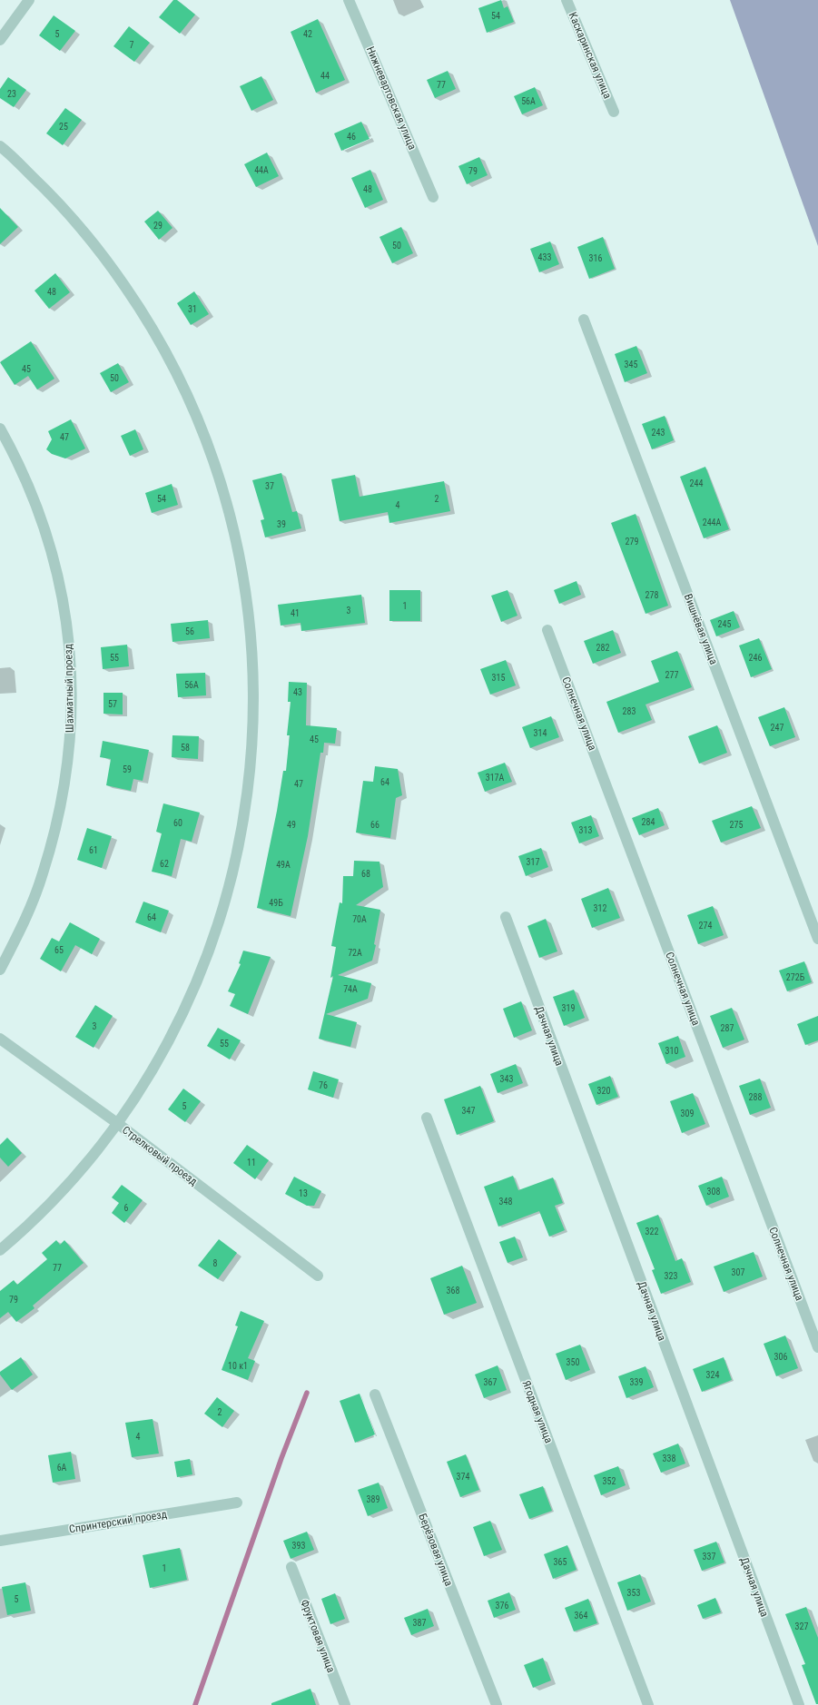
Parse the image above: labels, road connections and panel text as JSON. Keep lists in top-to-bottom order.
{
  "streets": {
    "street": [
      "Каскаринская улица",
      "Нижневартовская улица",
      "Вишнёвая улица",
      "Шахматный проезд",
      "Солнечная улица",
      "Дачная улица",
      "Стрелковый проезд",
      "Ягодная улица",
      "Спринтерский проезд",
      "Берёзовая улица",
      "Фруктовая улица"
    ]
  },
  "house_numbers": [
    "54",
    "5",
    "42",
    "7",
    "44",
    "77",
    "23",
    "56А",
    "25",
    "46",
    "44А",
    "79",
    "48",
    "29",
    "50",
    "433",
    "316",
    "48",
    "31",
    "345",
    "45",
    "50",
    "243",
    "47",
    "244",
    "37",
    "54",
    "2",
    "4",
    "244А",
    "39",
    "279",
    "278",
    "1",
    "3",
    "41",
    "245",
    "56",
    "282",
    "55",
    "246",
    "277",
    "315",
    "56А",
    "43",
    "57",
    "283",
    "247",
    "314",
    "45",
    "58",
    "59",
    "317А",
    "64",
    "47",
    "284",
    "60",
    "49",
    "66",
    "275",
    "313",
    "61",
    "317",
    "62",
    "49А",
    "68",
    "49Б",
    "312",
    "64",
    "70А",
    "274",
    "65",
    "72А",
    "272Б",
    "74А",
    "319",
    "3",
    "287",
    "55",
    "310",
    "343",
    "76",
    "320",
    "288",
    "5",
    "347",
    "309",
    "11",
    "308",
    "13",
    "348",
    "6",
    "322",
    "8",
    "77",
    "307",
    "323",
    "368",
    "79",
    "306",
    "350",
    "10 к1",
    "324",
    "367",
    "339",
    "2",
    "4",
    "338",
    "6А",
    "374",
    "352",
    "389",
    "393",
    "337",
    "365",
    "1",
    "353",
    "5",
    "376",
    "364",
    "387",
    "327"
  ]
}
